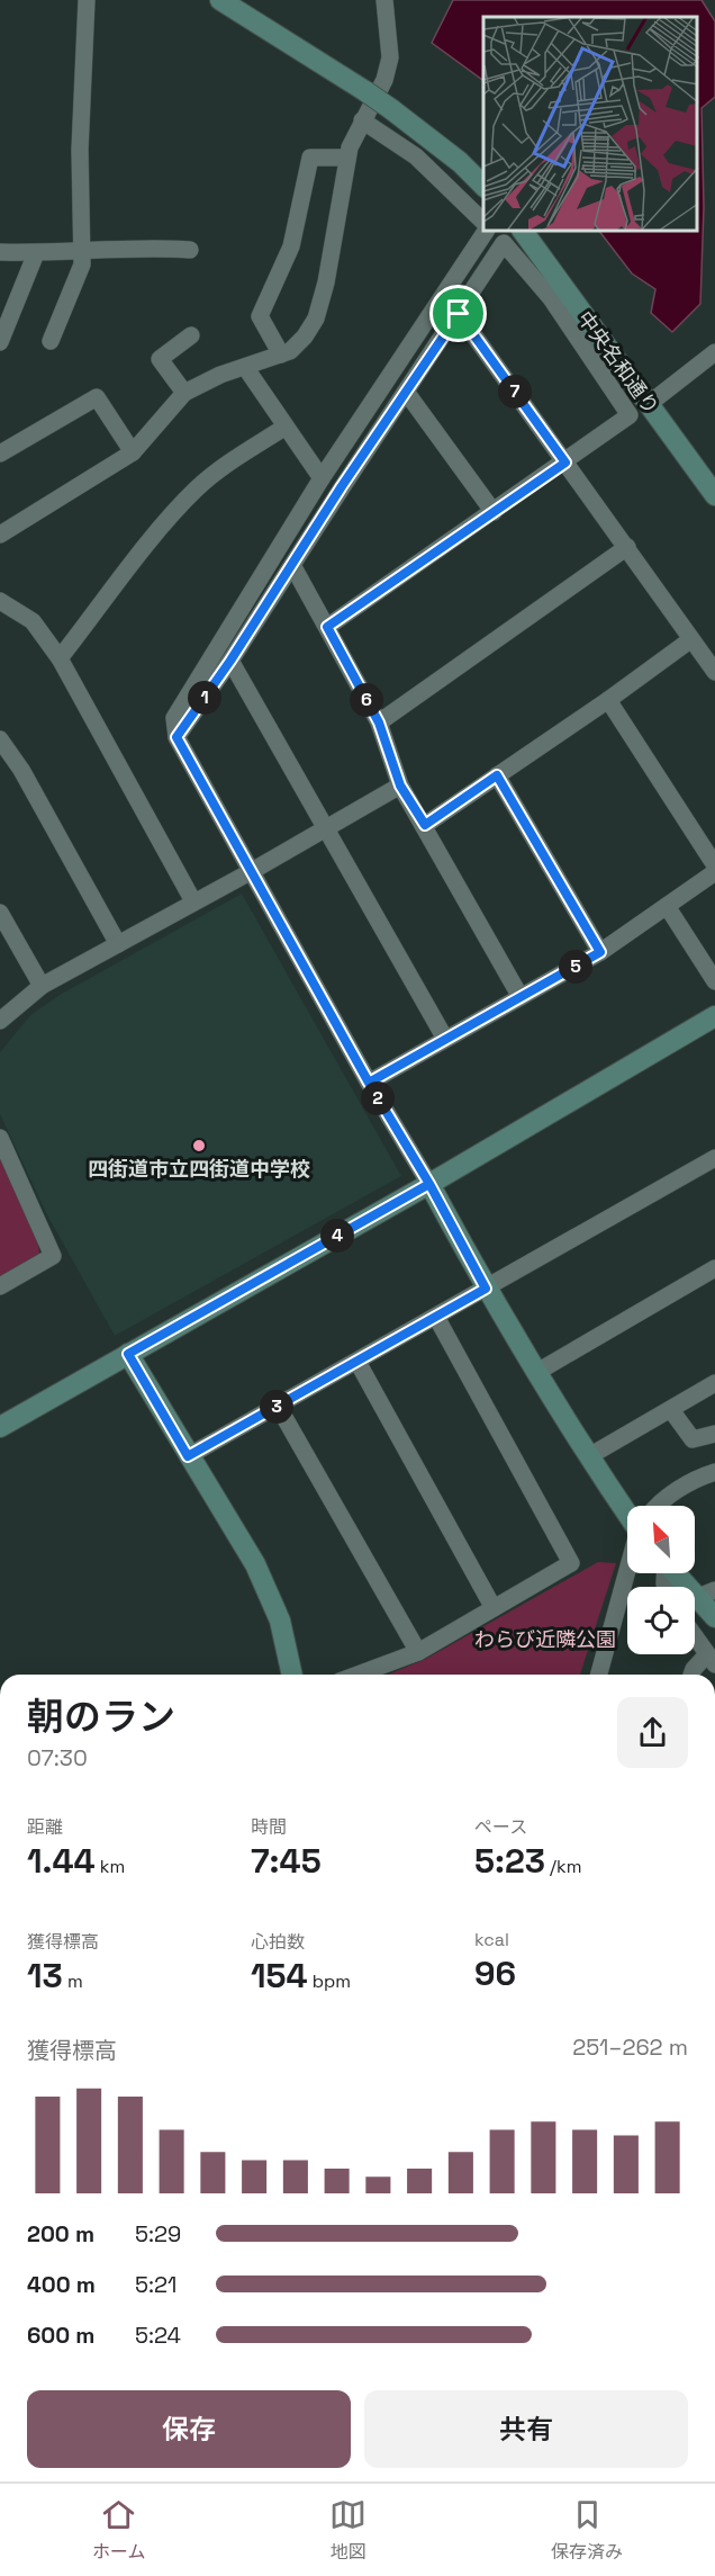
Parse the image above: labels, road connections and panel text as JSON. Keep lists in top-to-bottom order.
{
  "streets": {
    "street": ["中央名和通り"]
  },
  "parks": ["わらび近隣公園"],
  "places": ["四街道市立四街道中学校"],
  "north": "top left",
  "page": {
    "pins": [
      "7",
      "1",
      "6",
      "5",
      "2",
      "4",
      "3"
    ],
    "heading": ["朝のラン", "07:30"],
    "stats": [
      ["距離", "1.44 km"],
      ["時間", "7:45"],
      ["ペース", "5:23 /km"],
      ["獲得標高", "13 m"],
      ["心拍数", "154 bpm"],
      ["kcal", "96"]
    ],
    "chart": ["獲得標高", "251–262 m"],
    "list": [
      {
        "name": "200 m",
        "note": "5:29"
      },
      {
        "name": "400 m",
        "note": "5:21"
      },
      {
        "name": "600 m",
        "note": "5:24"
      }
    ],
    "buttons": ["保存", "共有"],
    "tabs": ["ホーム", "地図", "保存済み"]
  }
}
